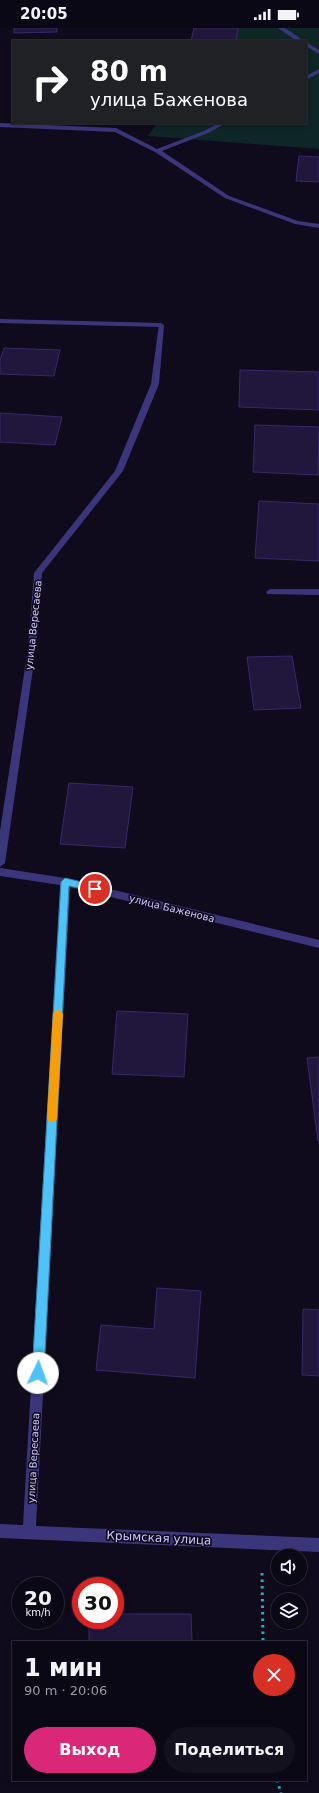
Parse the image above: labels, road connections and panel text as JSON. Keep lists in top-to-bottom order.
{
  "streets": {
    "street": ["улица Вересаева", "улица Баженова", "Крымская улица"]
  },
  "crossings": [
    ["улица Вересаева", "улица Баженова"],
    ["улица Вересаева", "Крымская улица"]
  ],
  "page": {
    "status": "20:05",
    "turn": ["80 m", "улица Баженова"],
    "speed": "20 km/h",
    "limit": "30",
    "heading": ["1 мин", "90 m · 20:06"],
    "buttons": ["Выход", "Поделиться"]
  }
}
